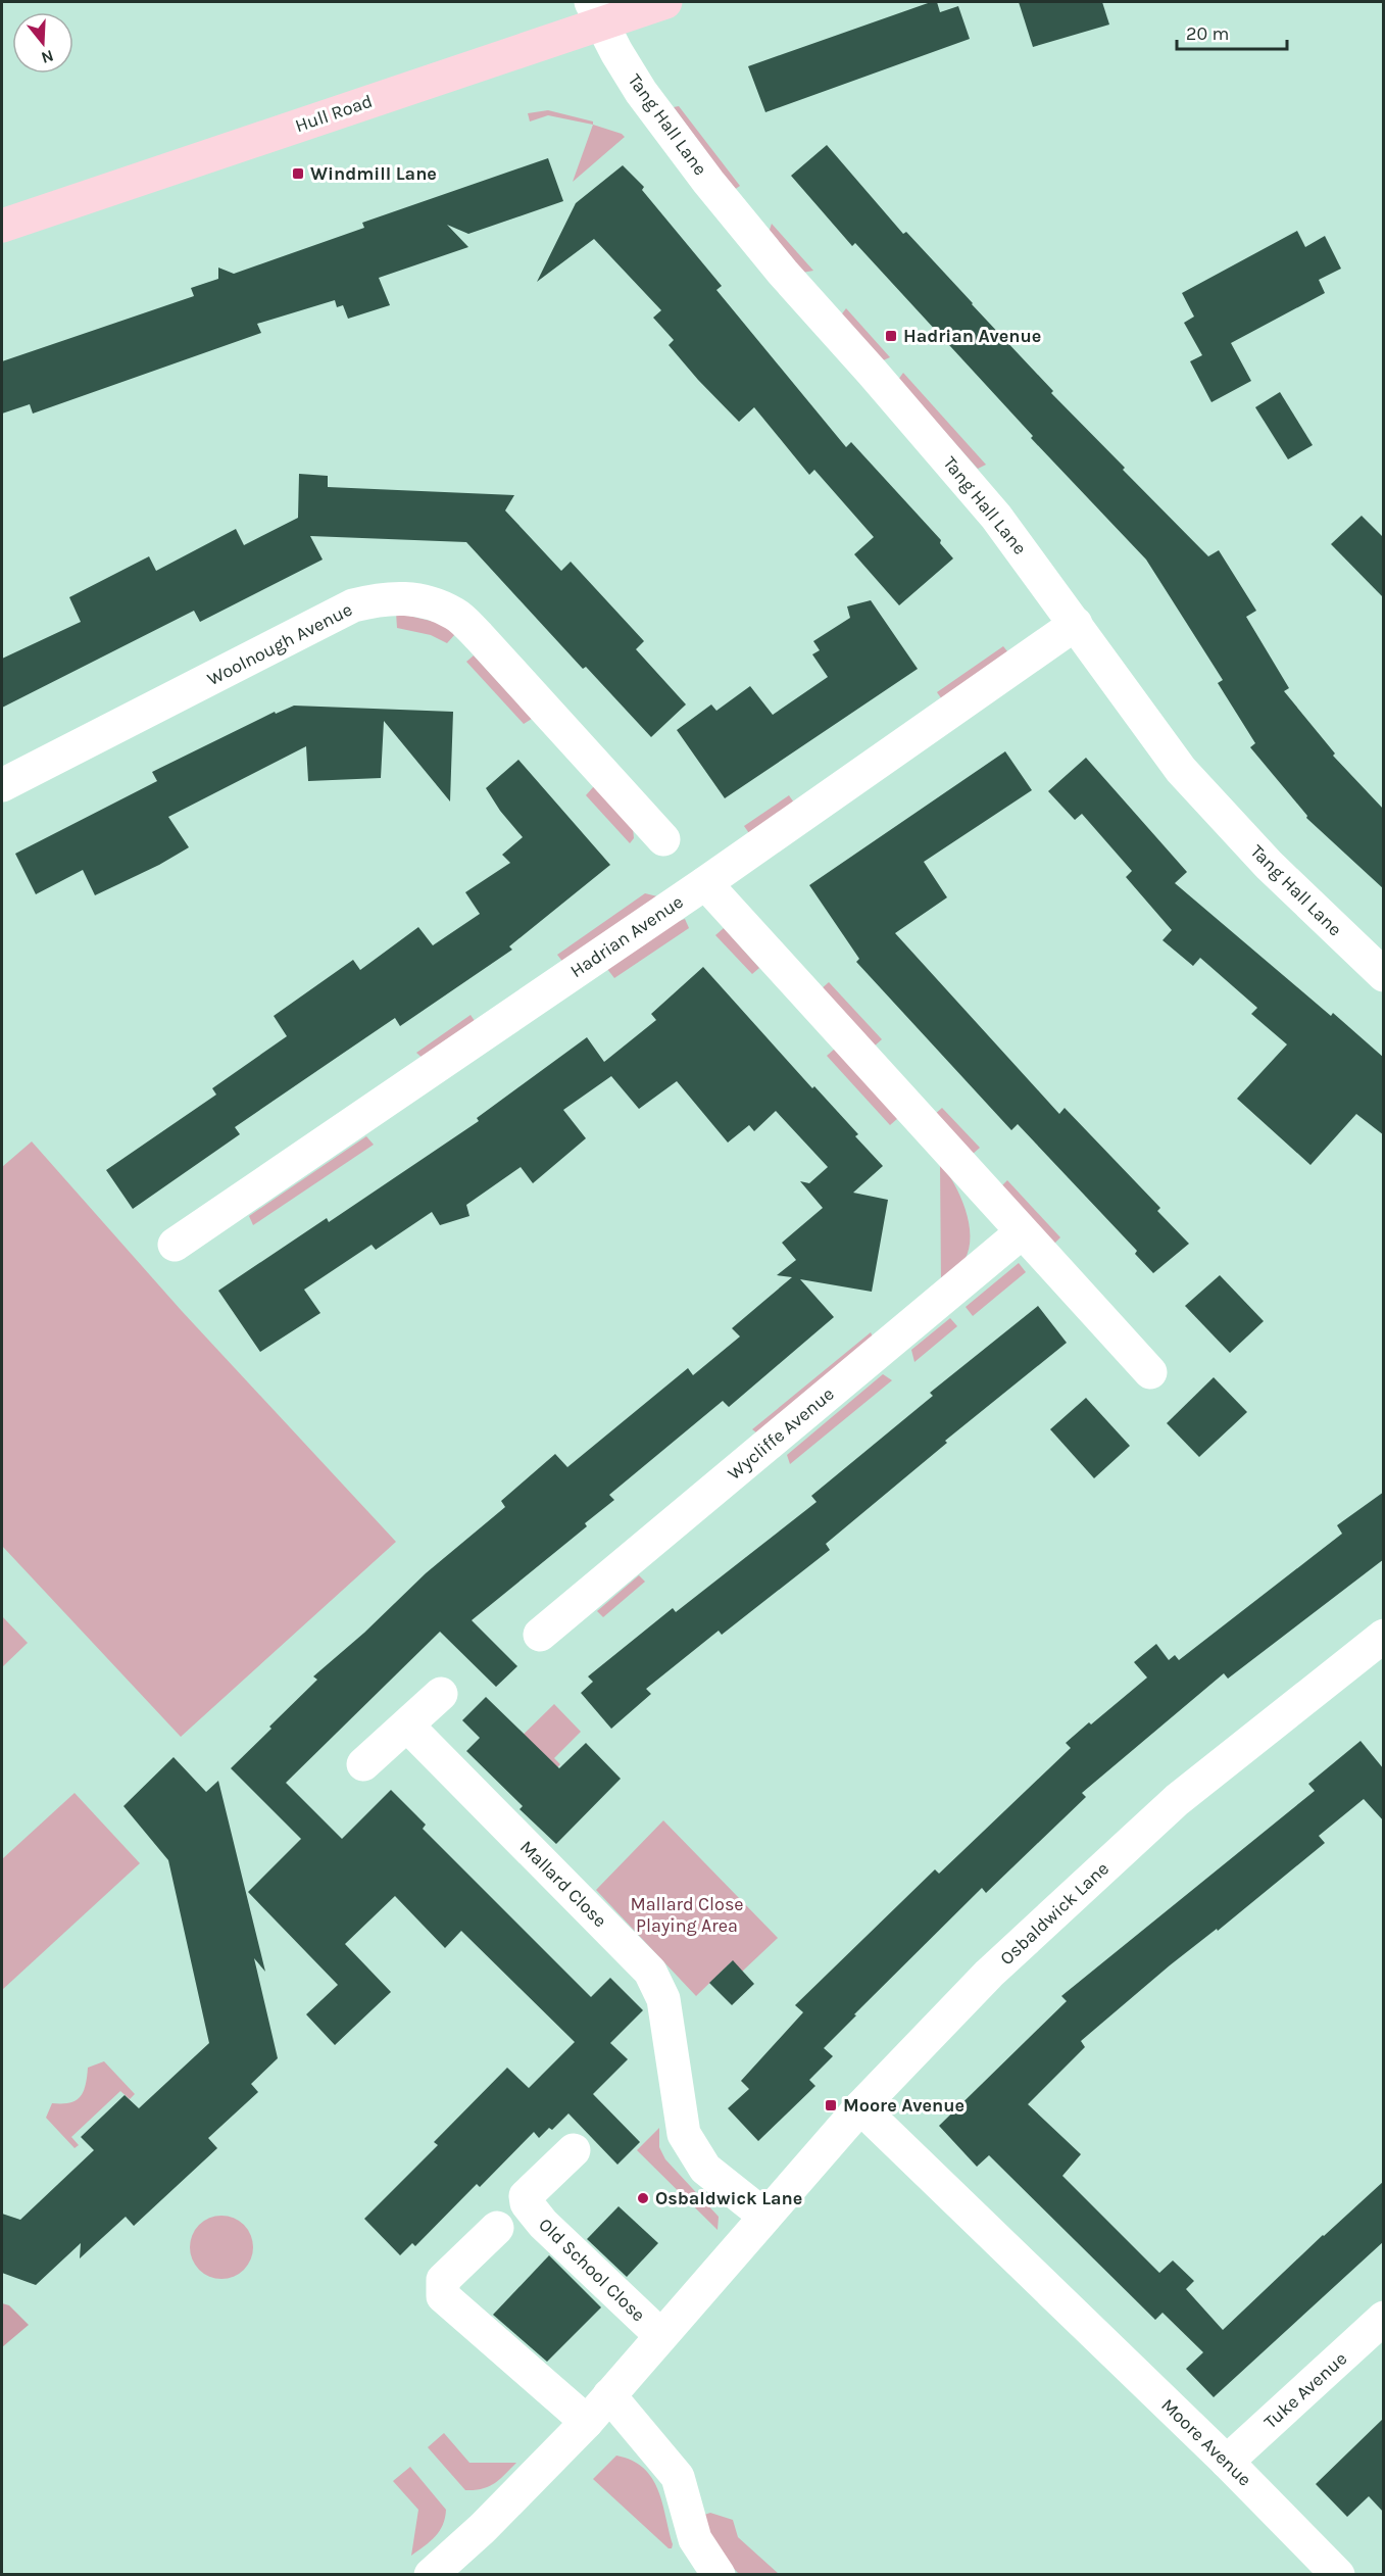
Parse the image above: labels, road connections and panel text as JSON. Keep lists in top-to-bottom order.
{
  "streets": {
    "main road": ["Hull Road"],
    "street": [
      "Tang Hall Lane",
      "Woolnough Avenue",
      "Hadrian Avenue",
      "Wycliffe Avenue",
      "Mallard Close",
      "Osbaldwick Lane",
      "Old School Close",
      "Tuke Avenue",
      "Moore Avenue"
    ]
  },
  "crossings": [
    ["Hull Road", "Tang Hall Lane"],
    ["Tang Hall Lane", "Hadrian Avenue"],
    ["Mallard Close", "Osbaldwick Lane"],
    ["Osbaldwick Lane", "Old School Close"],
    ["Osbaldwick Lane", "Moore Avenue"],
    ["Tuke Avenue", "Moore Avenue"]
  ],
  "parks": ["Mallard Close Playing Area"],
  "places": {
    "transit": ["Windmill Lane", "Hadrian Avenue", "Moore Avenue"],
    "other": ["Osbaldwick Lane"]
  },
  "scale_bar": "20 m",
  "north": "bottom"
}
